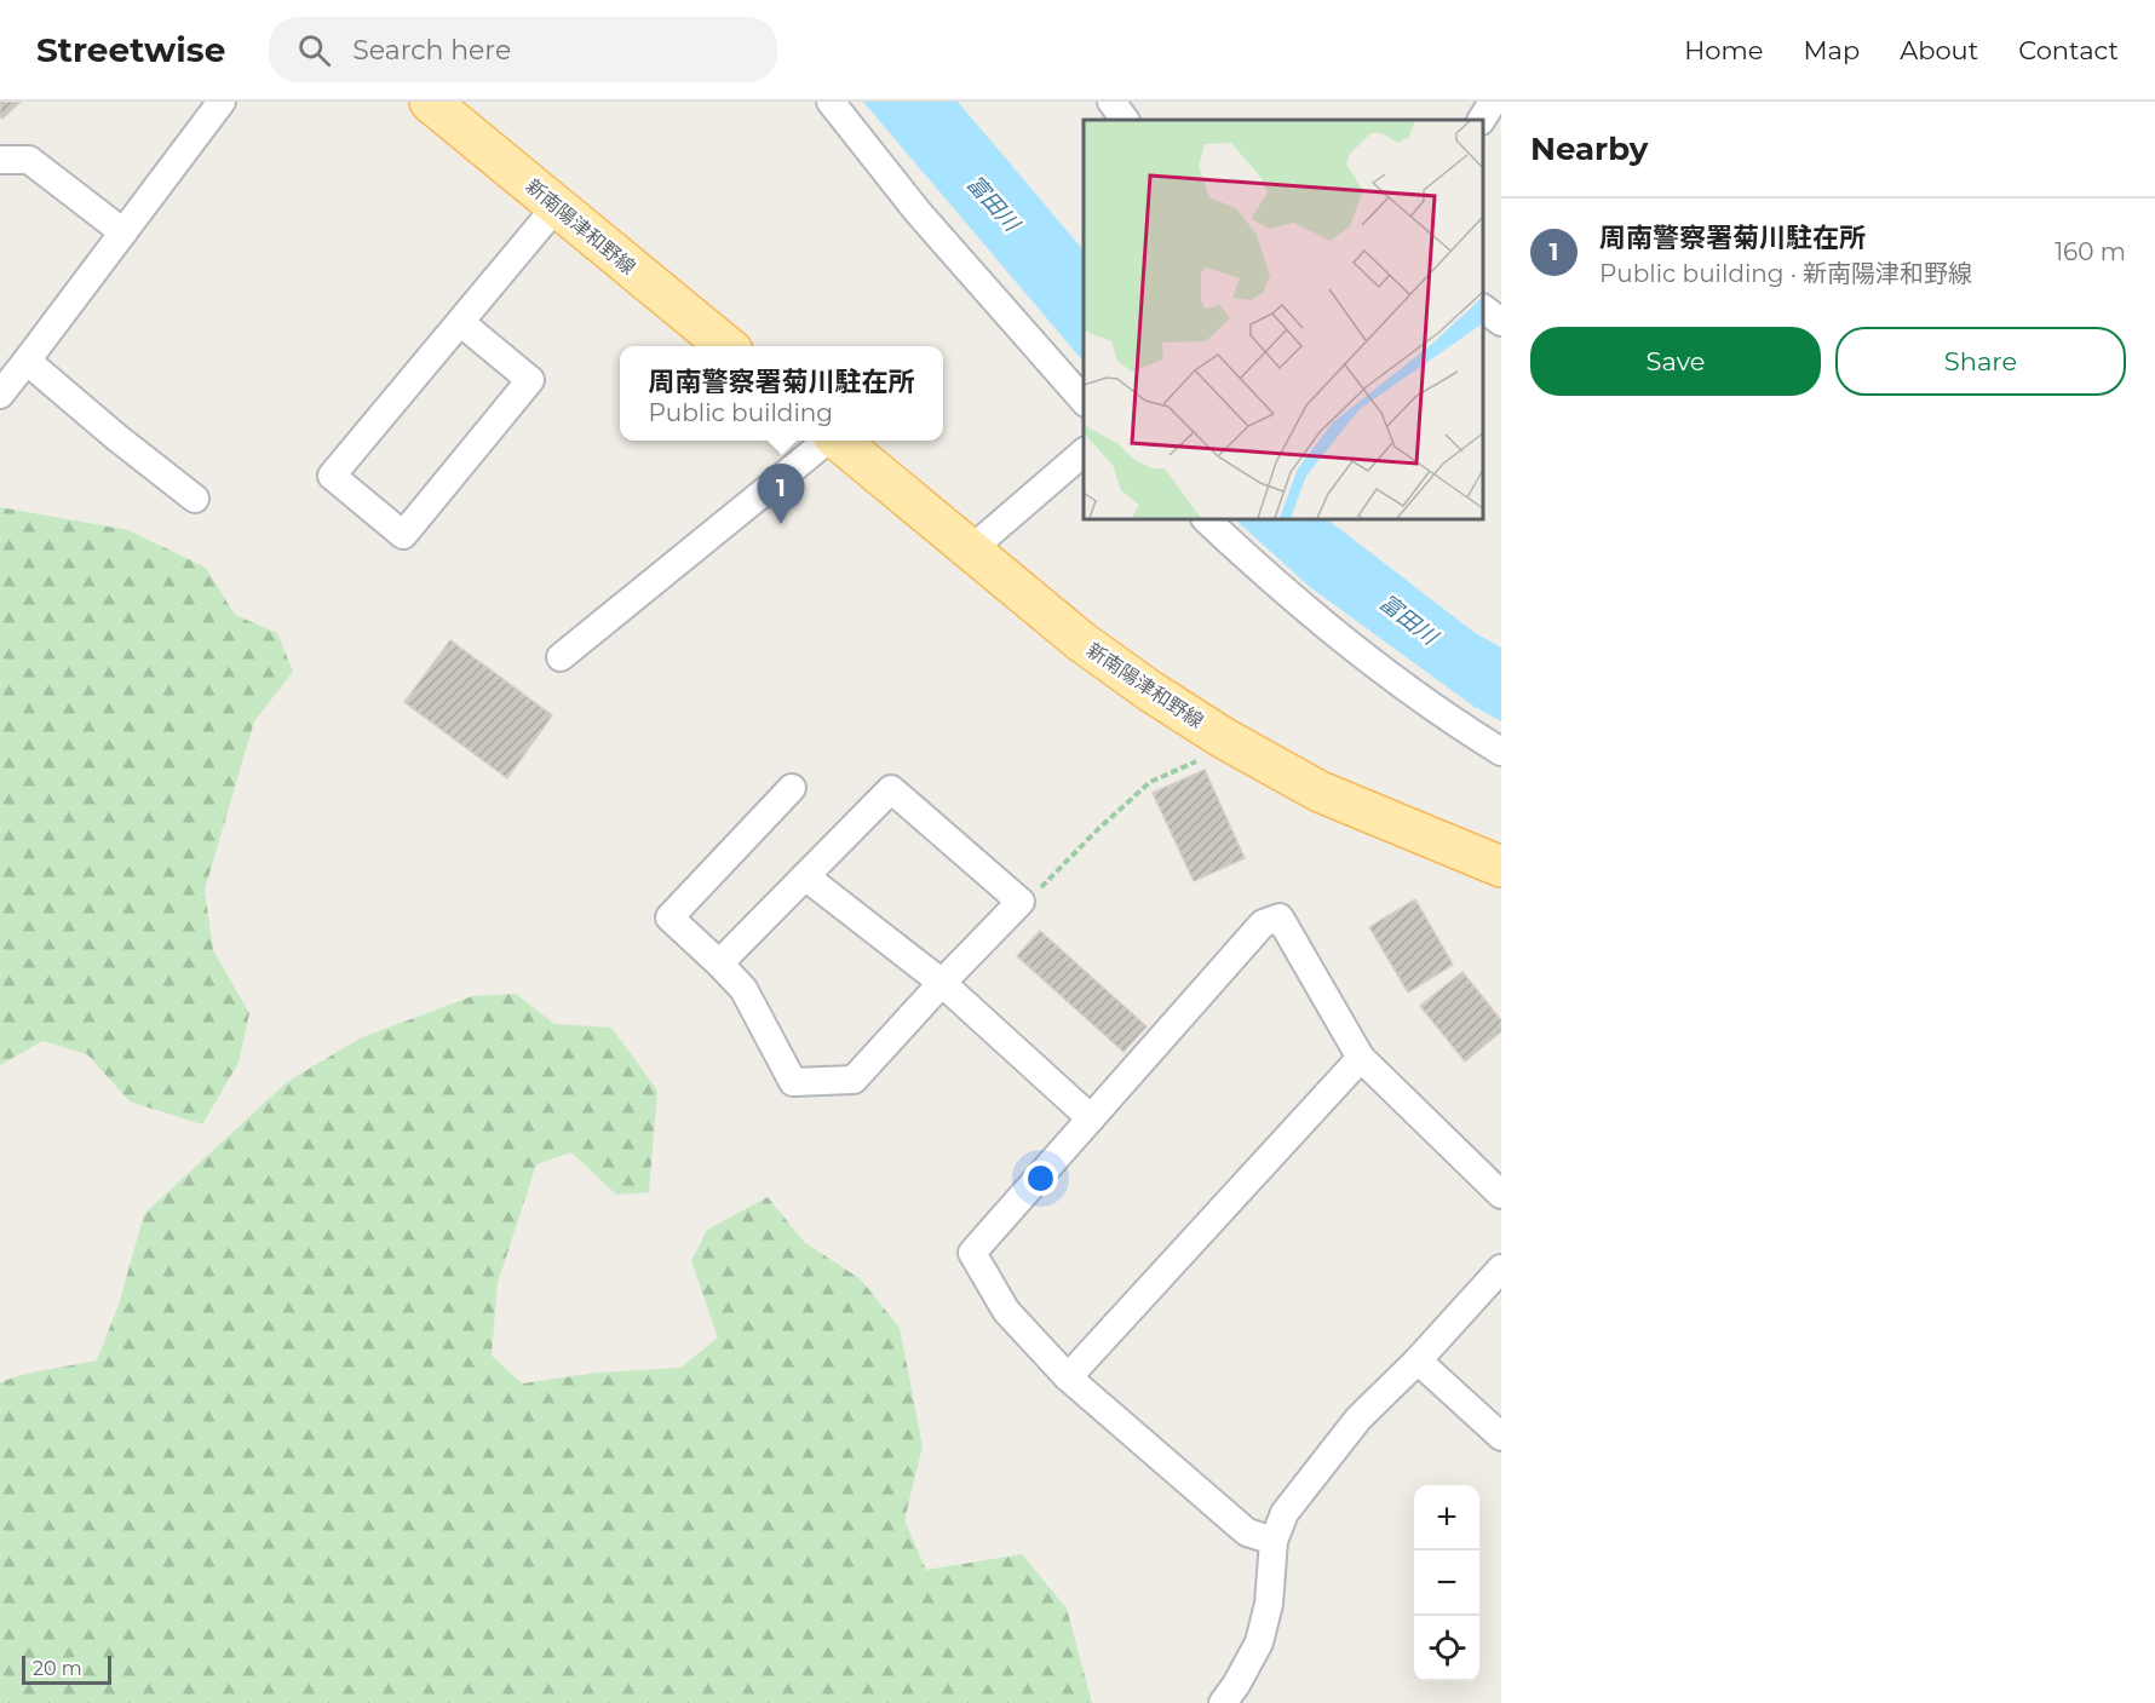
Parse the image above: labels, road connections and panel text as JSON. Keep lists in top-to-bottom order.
{
  "streets": {
    "main road": ["新南陽津和野線"]
  },
  "water": ["富田川"],
  "scale_bar": "20 m",
  "page": {
    "header": "Streetwise",
    "search": "Search here",
    "nav": [
      "Home",
      "Map",
      "About",
      "Contact"
    ],
    "heading": "Nearby",
    "list": [
      {
        "mark": "1",
        "name": "周南警察署菊川駐在所",
        "note": "Public building · 新南陽津和野線",
        "value": "160 m"
      }
    ],
    "buttons": ["Save", "Share"],
    "popup": ["周南警察署菊川駐在所", "Public building"],
    "pins": "1",
    "map_buttons": ["+", "−"],
    "scale": "20 m"
  }
}
